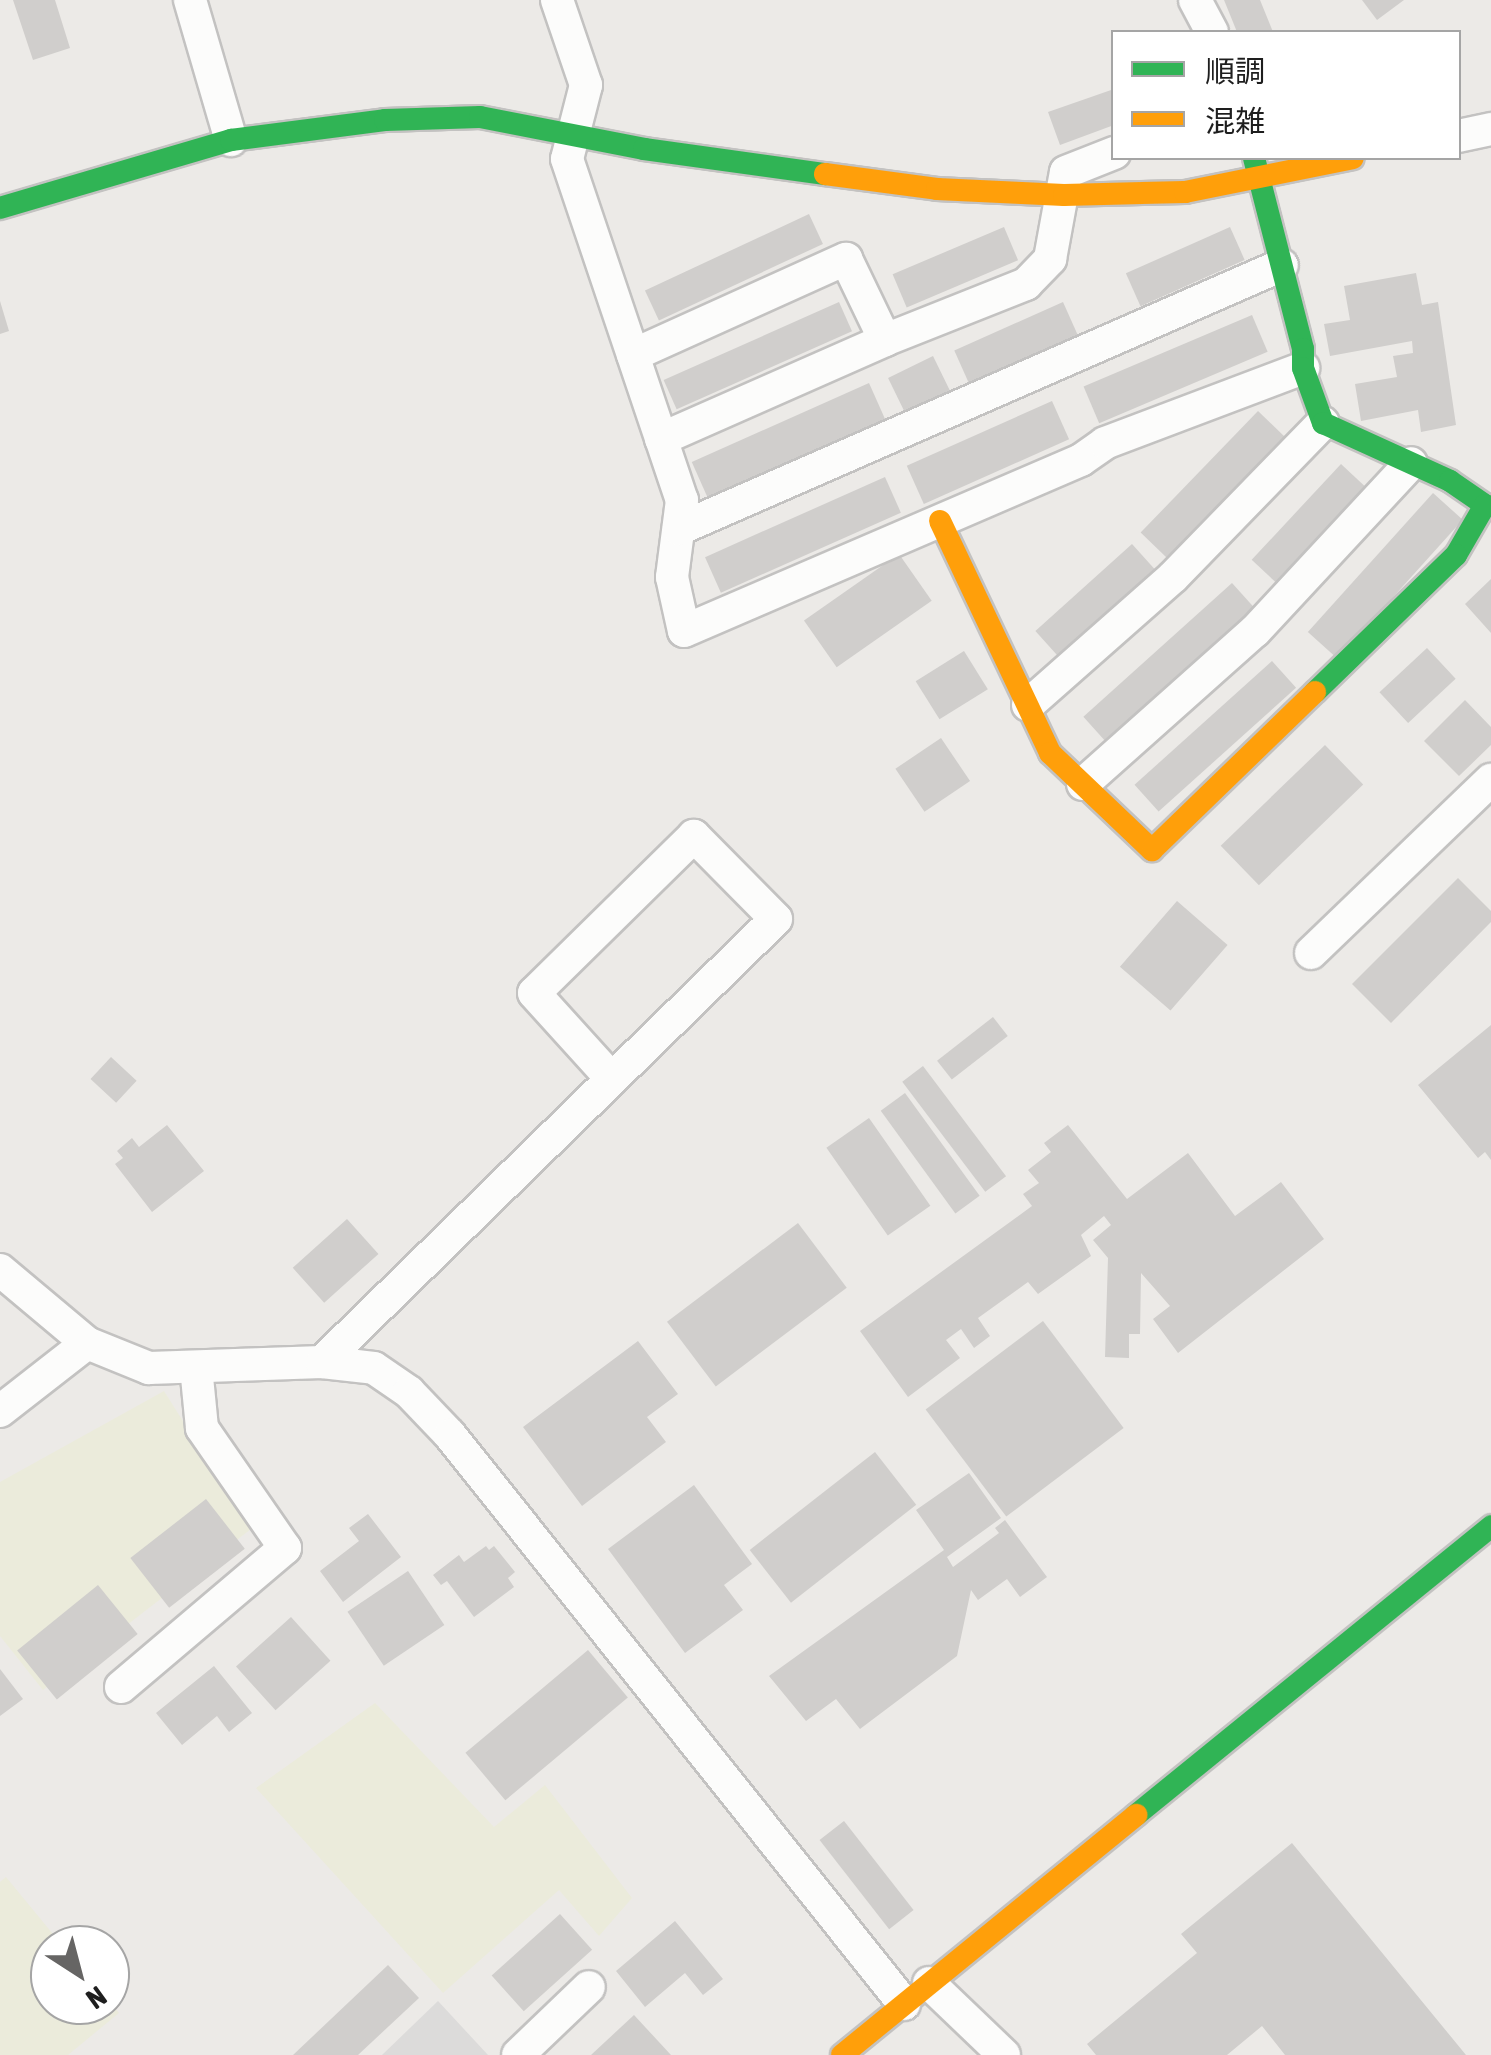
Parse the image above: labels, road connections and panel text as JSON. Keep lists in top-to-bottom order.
{
  "legend": ["順調", "混雑"],
  "north": "bottom right"
}
